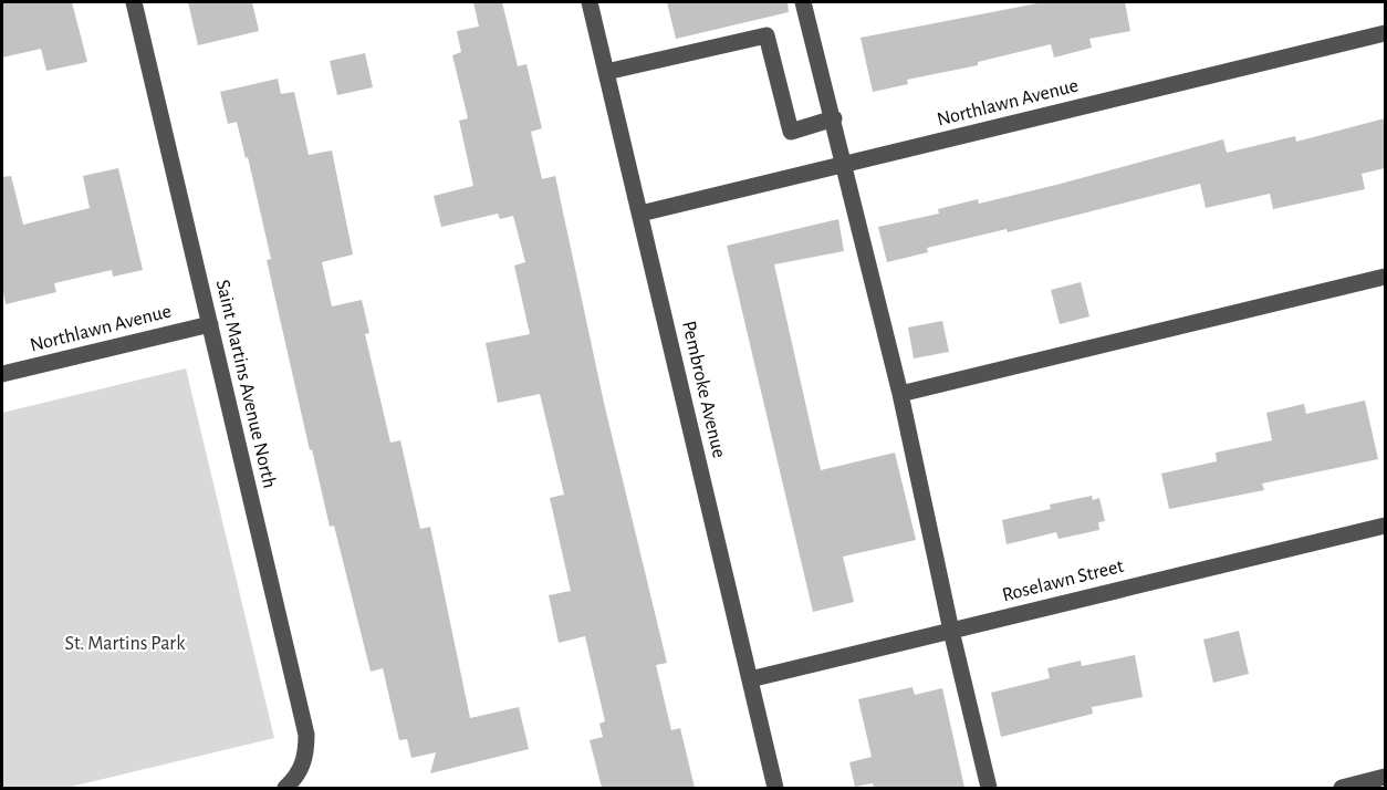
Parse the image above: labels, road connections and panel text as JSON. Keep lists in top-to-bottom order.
{
  "streets": {
    "street": [
      "Northlawn Avenue",
      "Saint Martins Avenue North",
      "Pembroke Avenue",
      "Roselawn Street"
    ]
  },
  "crossings": [
    ["Northlawn Avenue", "Saint Martins Avenue North"],
    ["Northlawn Avenue", "Pembroke Avenue"],
    ["Pembroke Avenue", "Roselawn Street"]
  ],
  "parks": ["St. Martins Park"]
}
